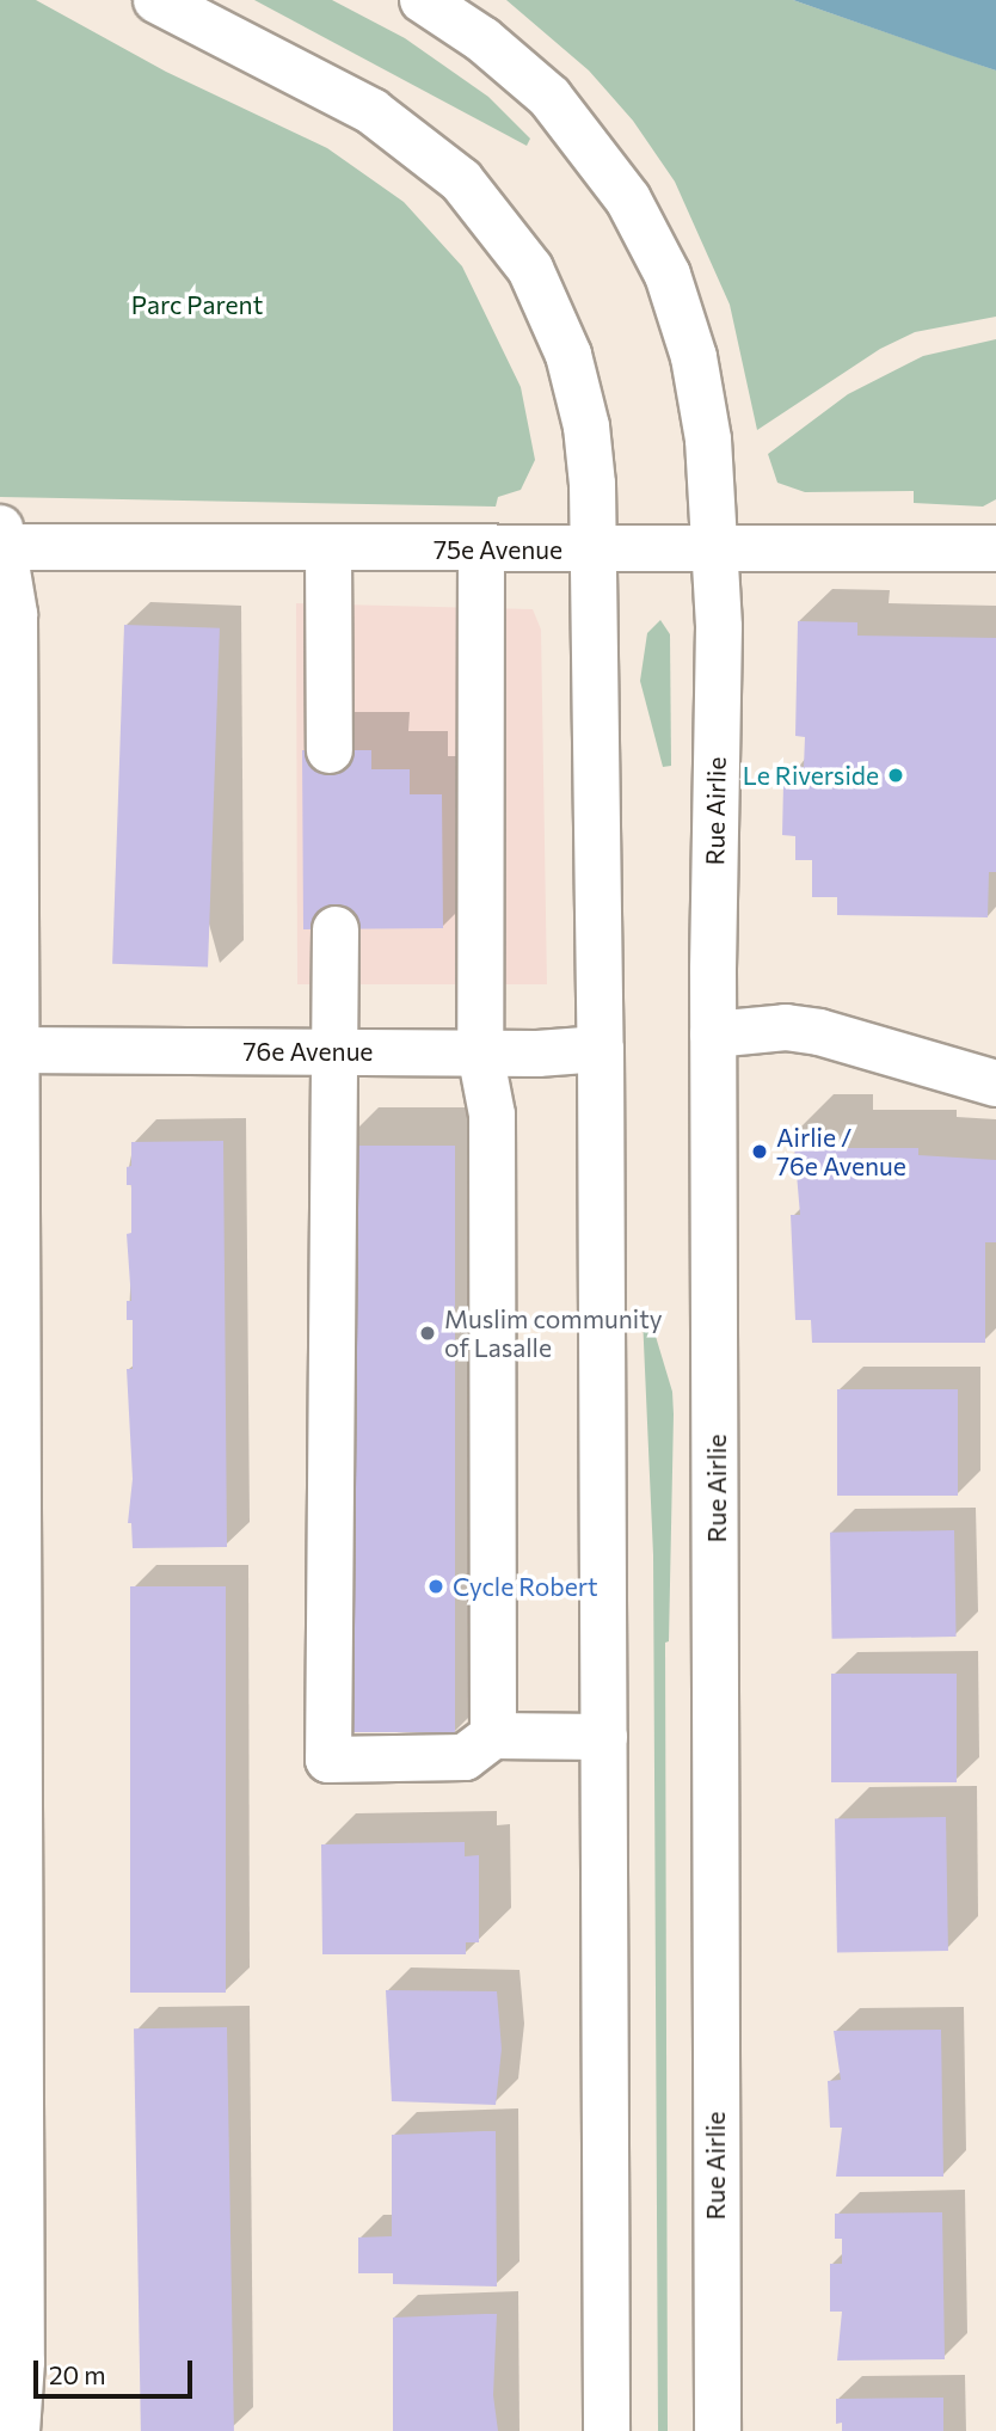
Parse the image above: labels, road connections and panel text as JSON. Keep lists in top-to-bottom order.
{
  "streets": {
    "main road": ["75e Avenue", "Rue Airlie", "76e Avenue"]
  },
  "crossings": [
    ["75e Avenue", "Rue Airlie"]
  ],
  "parks": ["Parc Parent"],
  "places": [
    "Le Riverside",
    "Airlie / 76e Avenue",
    "Muslim community of Lasalle",
    "Cycle Robert"
  ],
  "scale_bar": "20 m"
}
